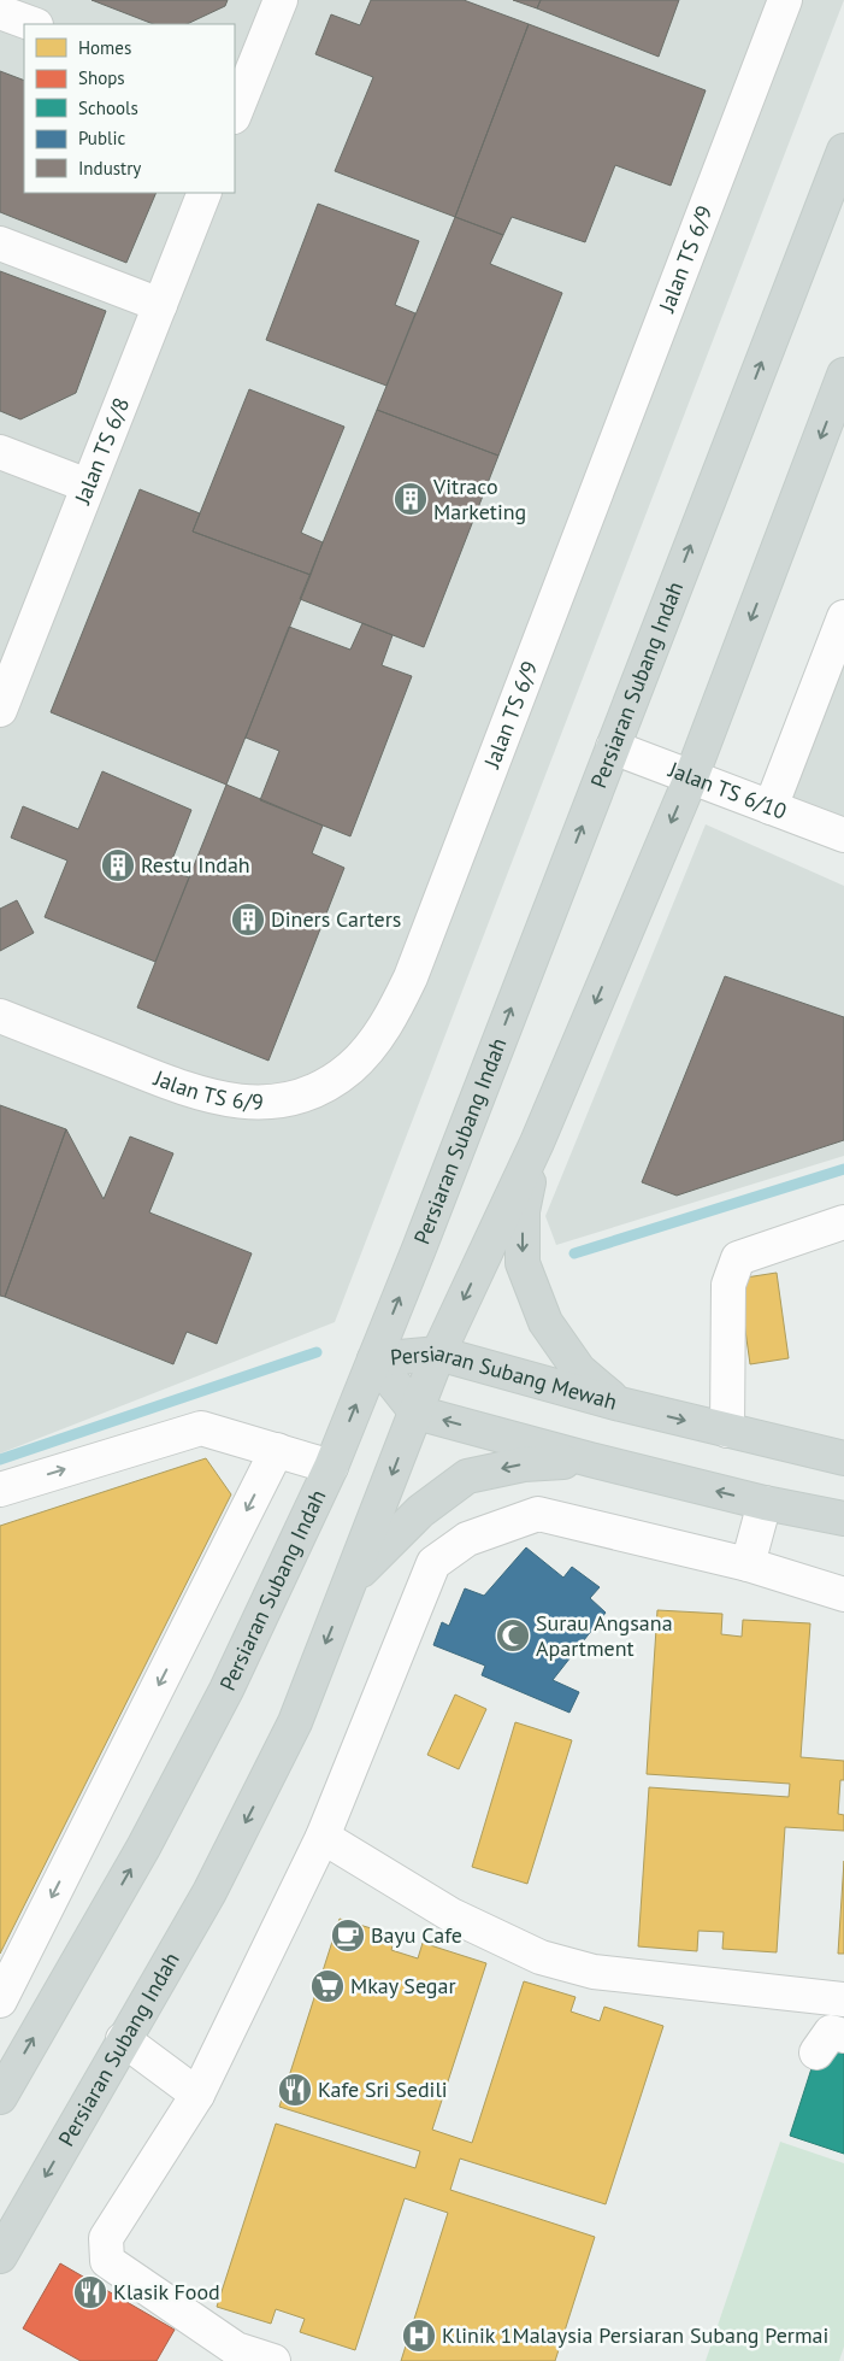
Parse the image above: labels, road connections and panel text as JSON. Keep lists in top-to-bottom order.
{
  "streets": {
    "main road": ["Persiaran Subang Indah", "Persiaran Subang Mewah"],
    "street": ["Jalan TS 6/9", "Jalan TS 6/8", "Jalan TS 6/10"]
  },
  "crossings": [
    ["Persiaran Subang Indah", "Jalan TS 6/10"],
    ["Persiaran Subang Indah", "Persiaran Subang Mewah"]
  ],
  "places": {
    "building": ["Vitraco Marketing", "Restu Indah", "Diners Carters"],
    "mosque": ["Surau Angsana Apartment"],
    "cafe": ["Bayu Cafe"],
    "supermarket": ["Mkay Segar"],
    "restaurant": ["Kafe Sri Sedili", "Klasik Food"],
    "hospital": ["Klinik 1Malaysia Persiaran Subang Permai"]
  },
  "legend": [
    "Homes",
    "Shops",
    "Schools",
    "Public",
    "Industry"
  ]
}
